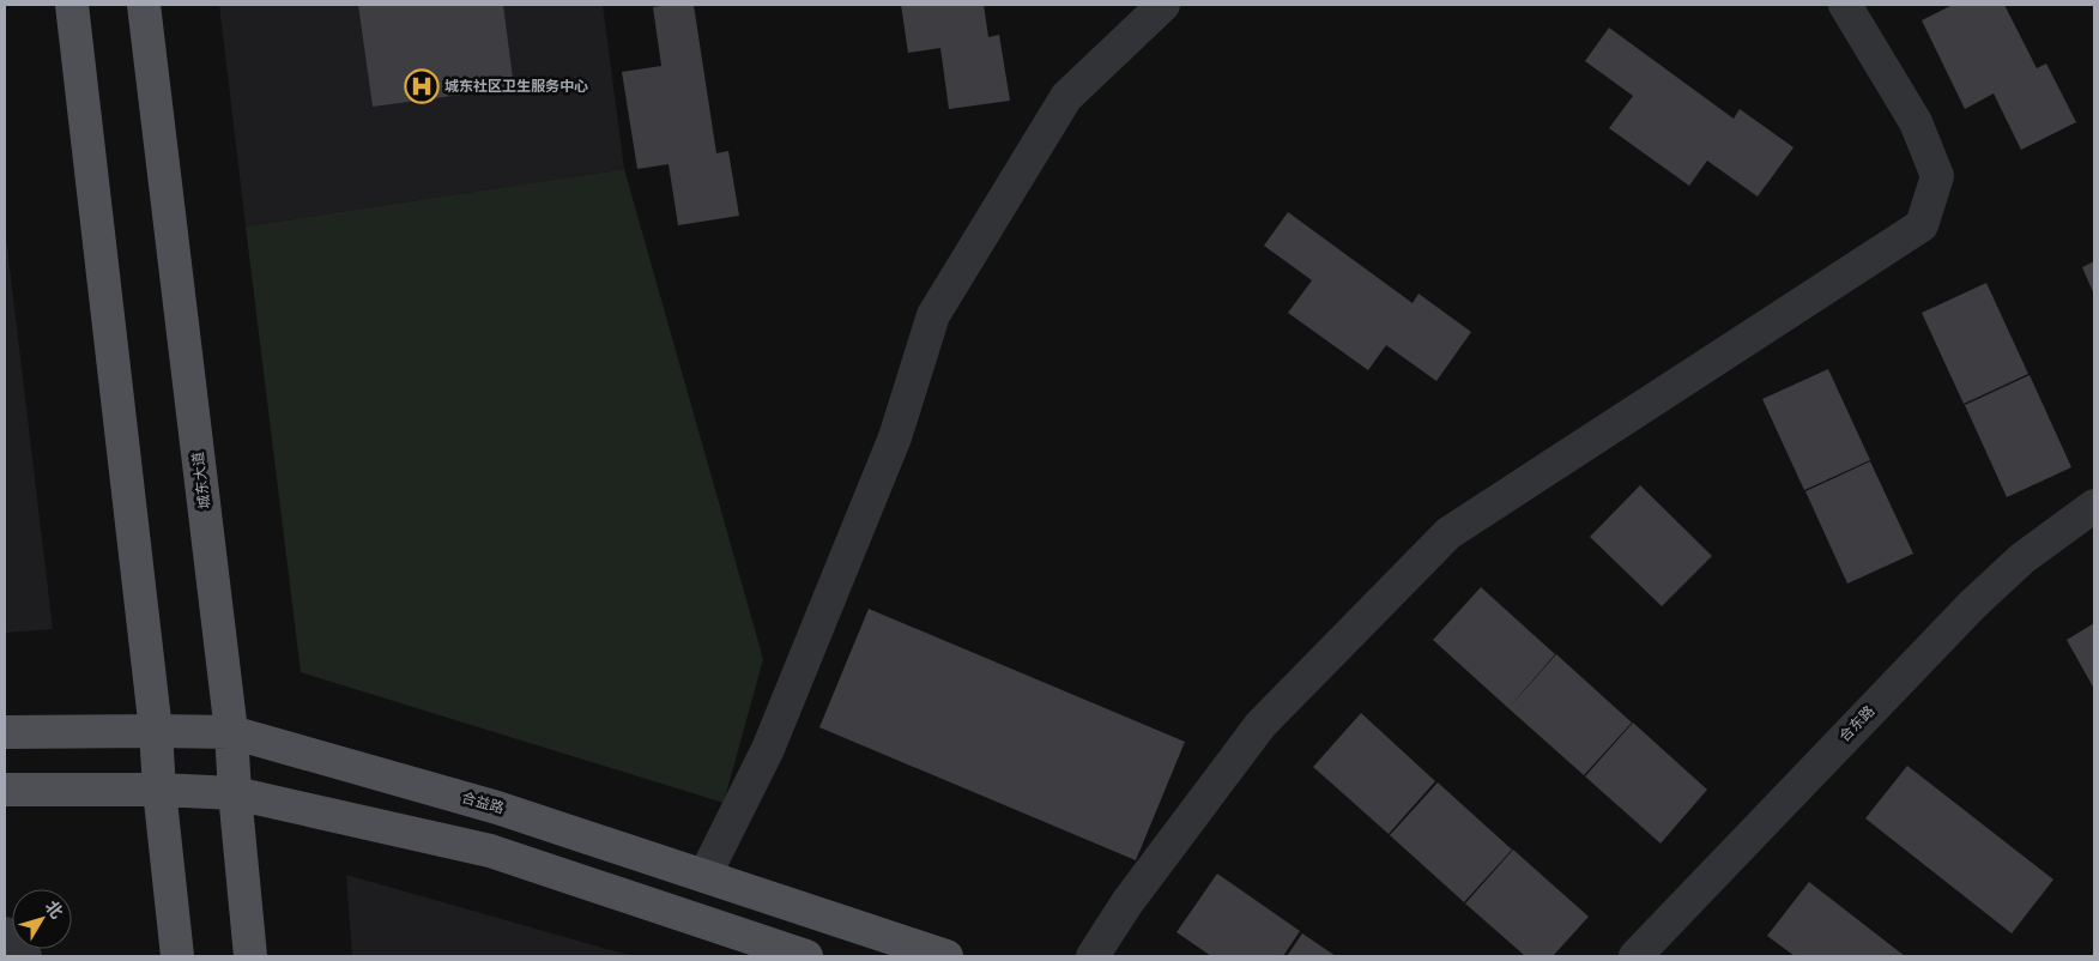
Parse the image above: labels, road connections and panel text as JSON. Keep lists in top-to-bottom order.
{
  "streets": {
    "main road": ["城东大道", "合益路"],
    "street": ["合东路"]
  },
  "crossings": [
    ["城东大道", "合益路"]
  ],
  "places": {
    "hospital": ["城东社区卫生服务中心"]
  },
  "north": "top right"
}
